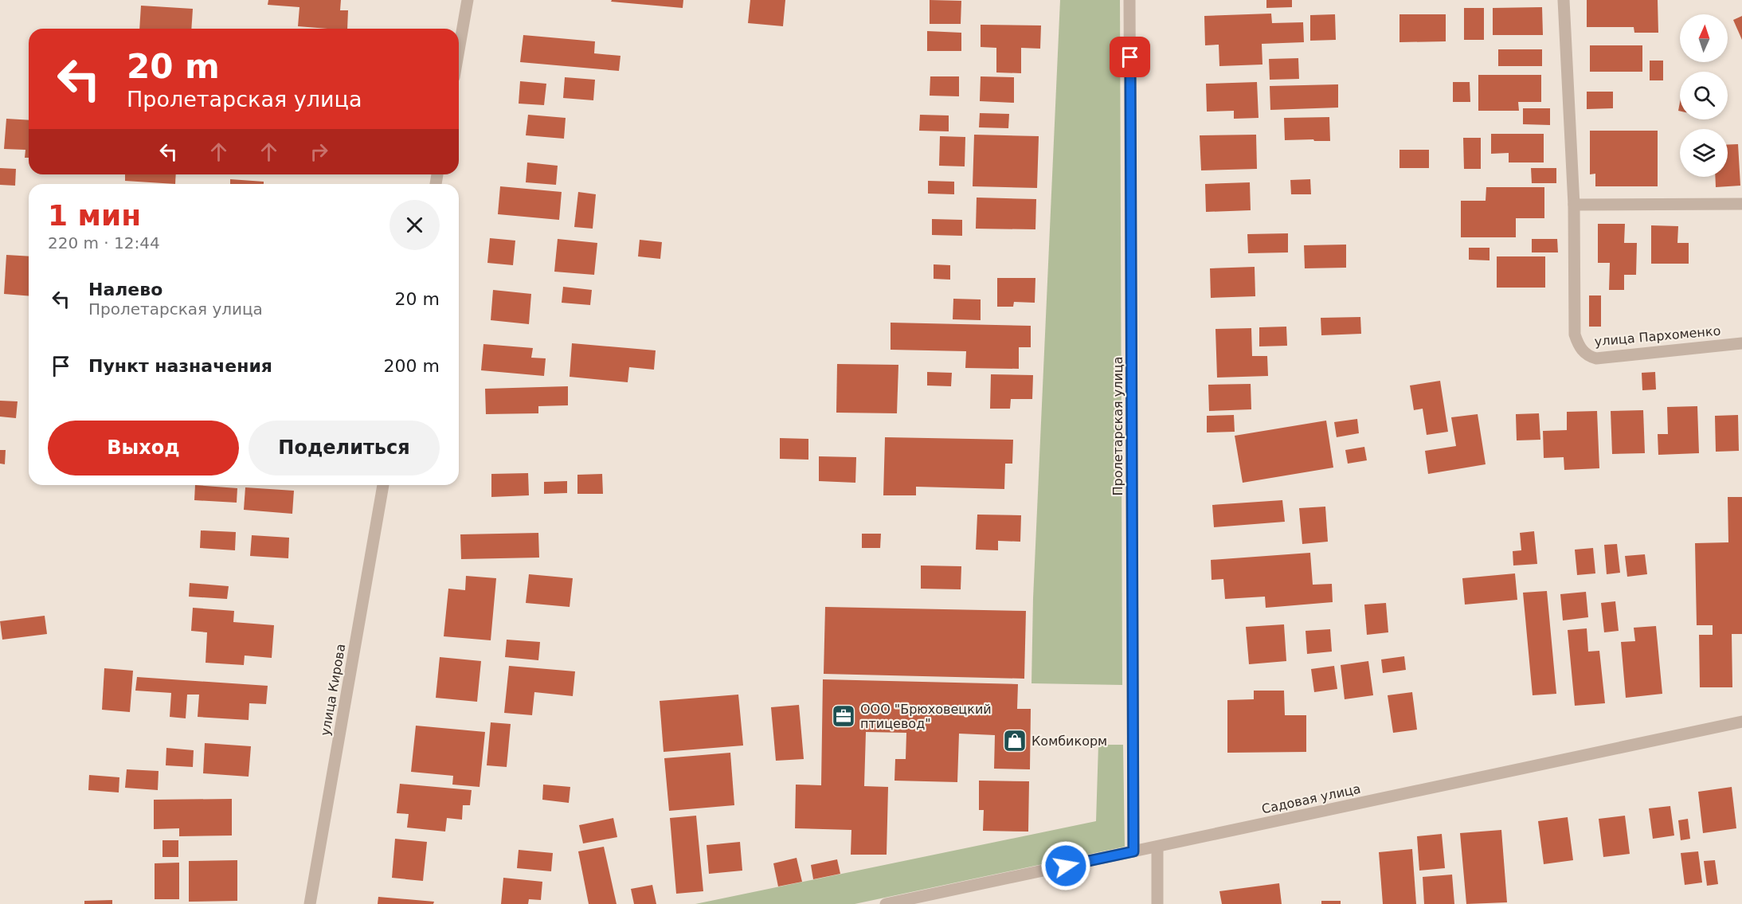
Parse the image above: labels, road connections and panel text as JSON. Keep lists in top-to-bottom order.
{
  "streets": {
    "street": [
      "улица Пархоменко",
      "Пролетарская улица",
      "улица Кирова",
      "Садовая улица"
    ]
  },
  "crossings": [
    ["Пролетарская улица", "Садовая улица"]
  ],
  "places": {
    "office": ["ООО \"Брюховецкий птицевод\""],
    "shop": ["Комбикорм"]
  },
  "north": "top",
  "page": {
    "turn": ["20 m", "Пролетарская улица"],
    "heading": ["1 мин", "220 m · 12:44"],
    "list": [
      {
        "name": "Налево",
        "note": "Пролетарская улица",
        "value": "20 m"
      },
      {
        "name": "Пункт назначения",
        "value": "200 m"
      }
    ],
    "buttons": ["Выход", "Поделиться"]
  }
}
